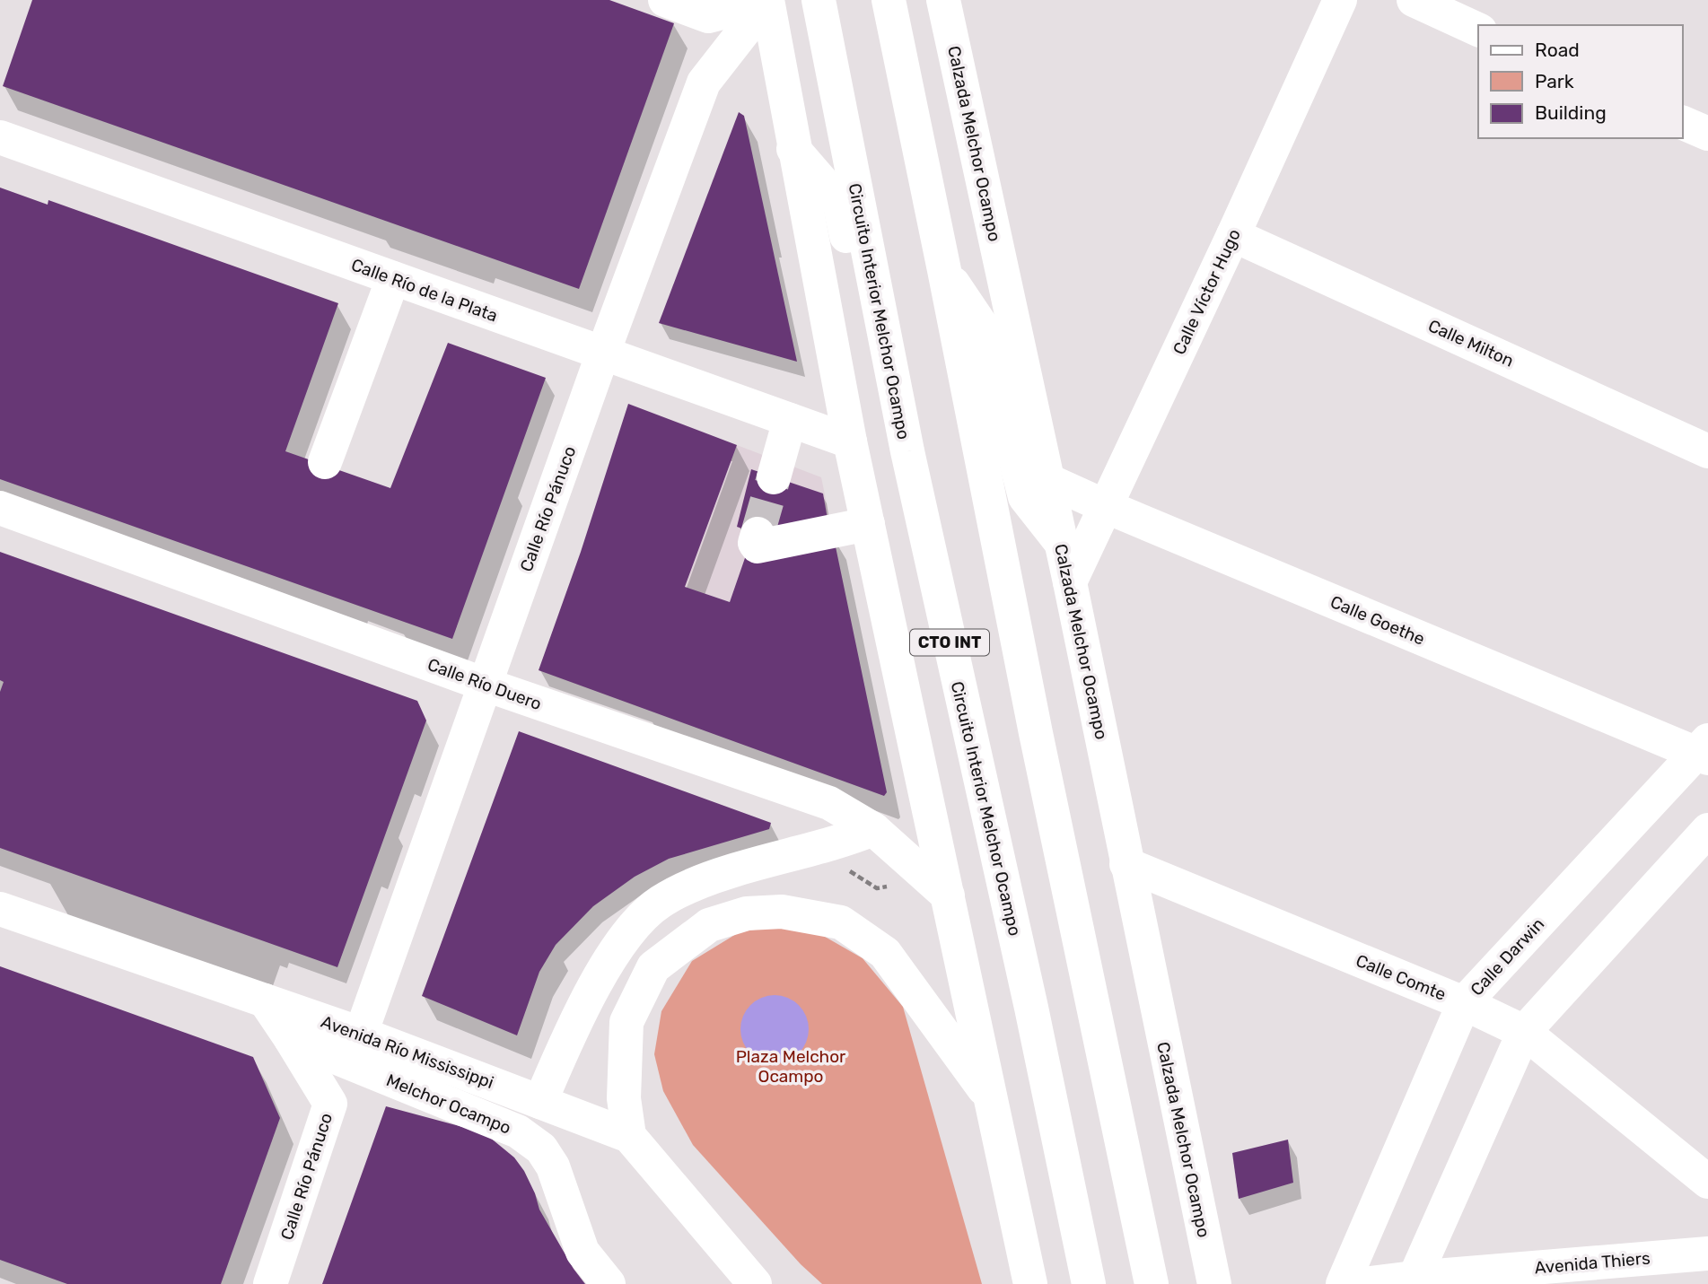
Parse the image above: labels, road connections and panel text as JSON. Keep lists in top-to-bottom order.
{
  "streets": {
    "main road": [
      "Calzada Melchor Ocampo",
      "Calle Río de la Plata",
      "Calle Víctor Hugo",
      "Circuito Interior Melchor Ocampo",
      "Calle Milton",
      "Calle Río Pánuco",
      "Calle Goethe",
      "CTO INT",
      "Calle Río Duero",
      "Calle Darwin",
      "Calle Comte",
      "Avenida Río Mississippi",
      "Melchor Ocampo",
      "Avenida Thiers"
    ]
  },
  "crossings": [
    ["Calzada Melchor Ocampo", "Calle Víctor Hugo"],
    ["Calzada Melchor Ocampo", "Calle Goethe"],
    ["Calzada Melchor Ocampo", "Calle Comte"],
    ["Calle Río de la Plata", "Calle Río Pánuco"],
    ["Calle Río de la Plata", "CTO INT"],
    ["Calle Víctor Hugo", "Calle Milton"],
    ["Calle Víctor Hugo", "Calle Goethe"],
    ["Calle Río Pánuco", "CTO INT"],
    ["Calle Río Pánuco", "Calle Río Duero"],
    ["Calle Río Pánuco", "Avenida Río Mississippi"],
    ["Calle Río Pánuco", "Melchor Ocampo"],
    ["Calle Goethe", "Calle Darwin"],
    ["CTO INT", "Calle Río Duero"],
    ["Calle Darwin", "Calle Comte"]
  ],
  "parks": ["Plaza Melchor Ocampo"],
  "legend": ["Road", "Park", "Building"]
}
